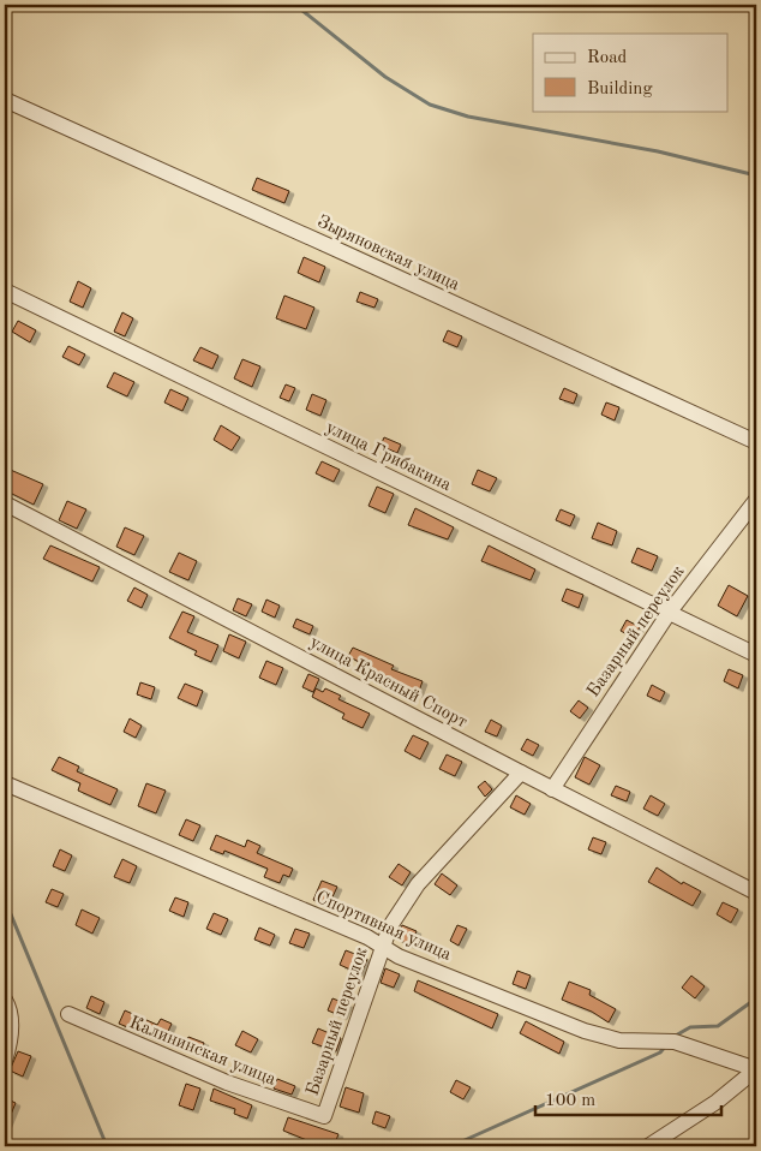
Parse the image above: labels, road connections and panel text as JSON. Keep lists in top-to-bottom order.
{
  "streets": {
    "street": [
      "Зыряновская улица",
      "улица Грибакина",
      "Базарный переулок",
      "улица Красный Спорт",
      "Спортивная улица",
      "Калининская улица"
    ]
  },
  "crossings": [
    ["улица Грибакина", "Базарный переулок"],
    ["Базарный переулок", "улица Красный Спорт"],
    ["Базарный переулок", "Спортивная улица"],
    ["Базарный переулок", "Калининская улица"]
  ],
  "legend": ["Road", "Building"],
  "scale_bar": "100 m"
}
